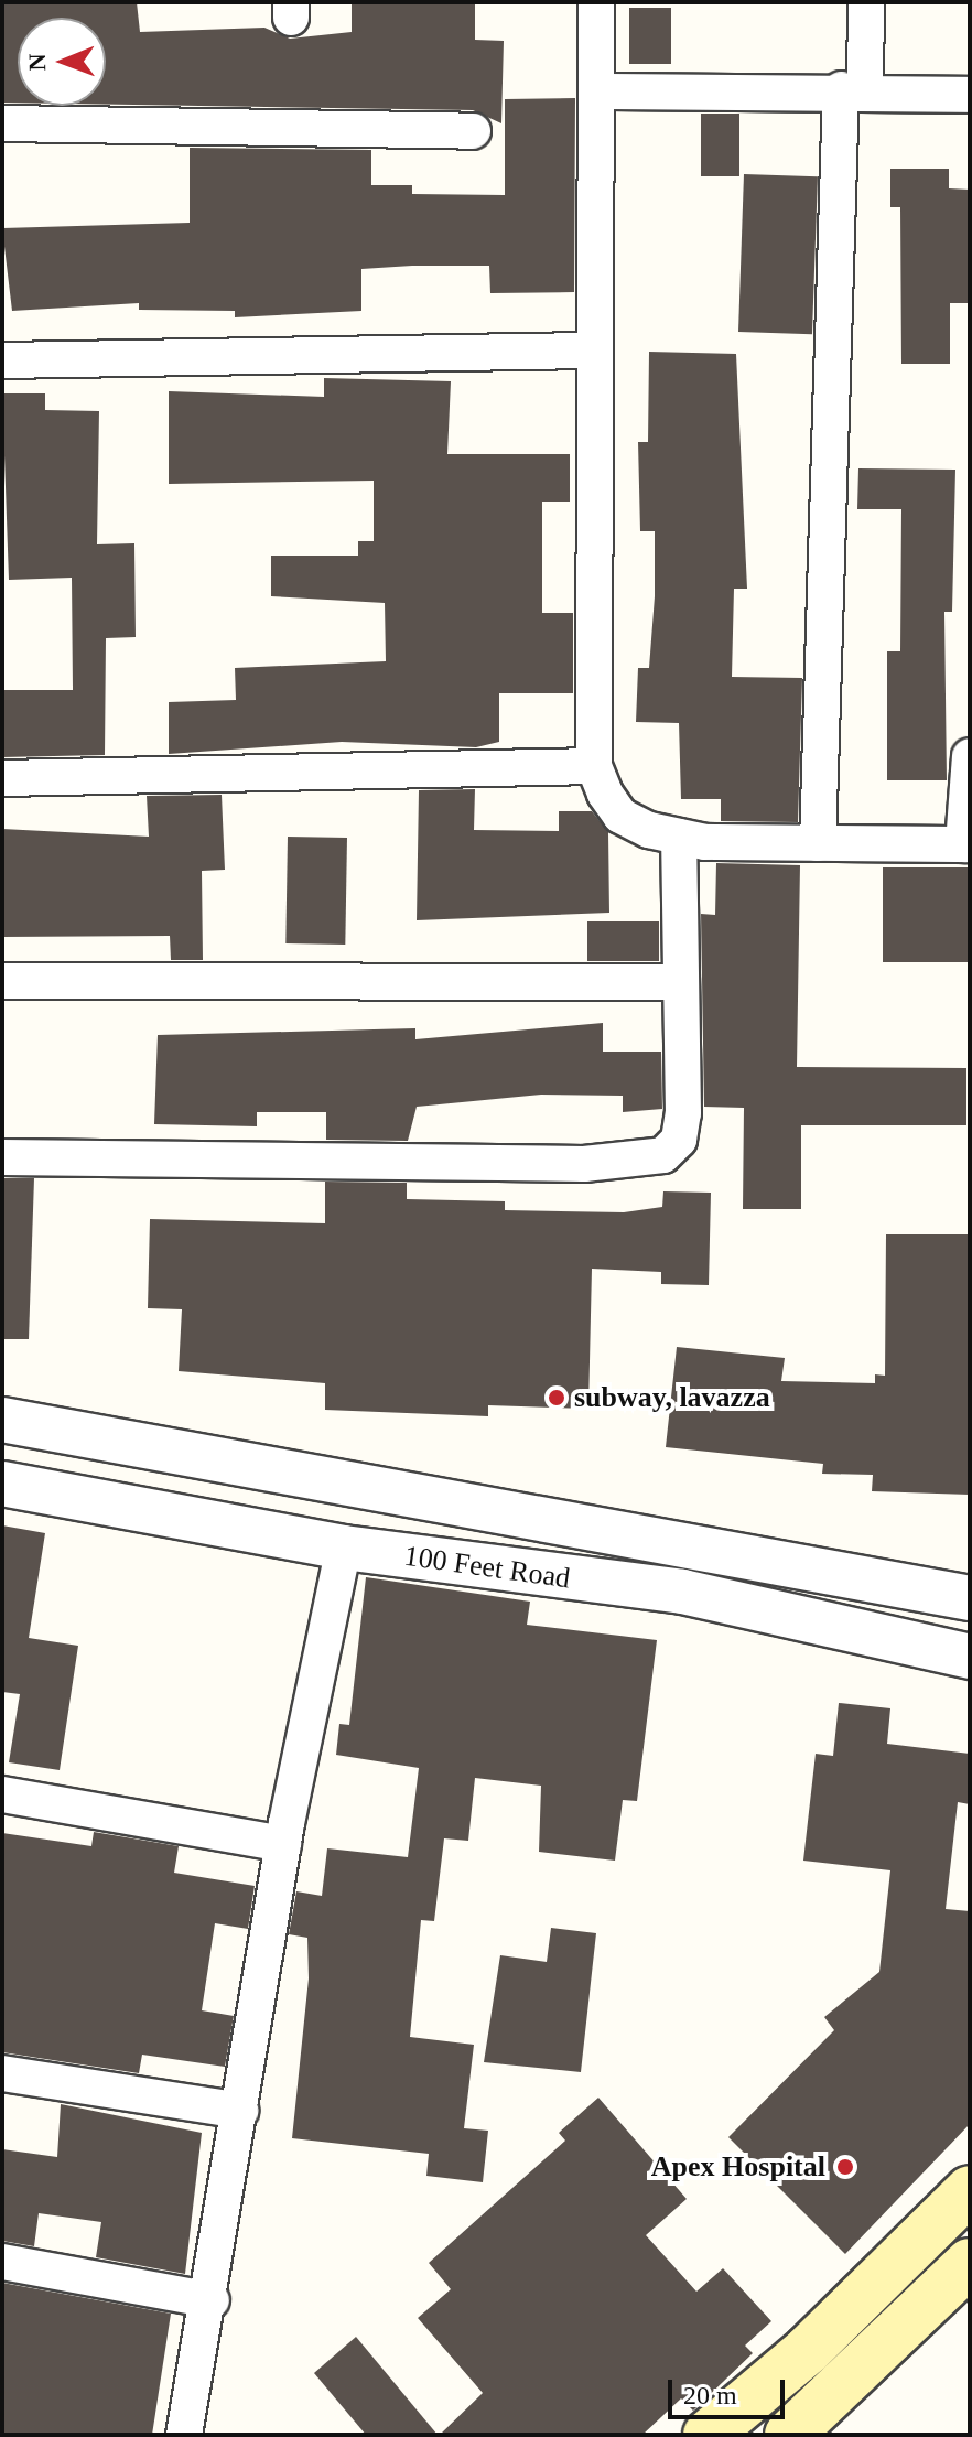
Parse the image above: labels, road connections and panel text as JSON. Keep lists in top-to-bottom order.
{
  "streets": {
    "street": ["100 Feet Road"]
  },
  "places": ["subway, lavazza", "Apex Hospital"],
  "scale_bar": "20 m",
  "north": "left"
}
